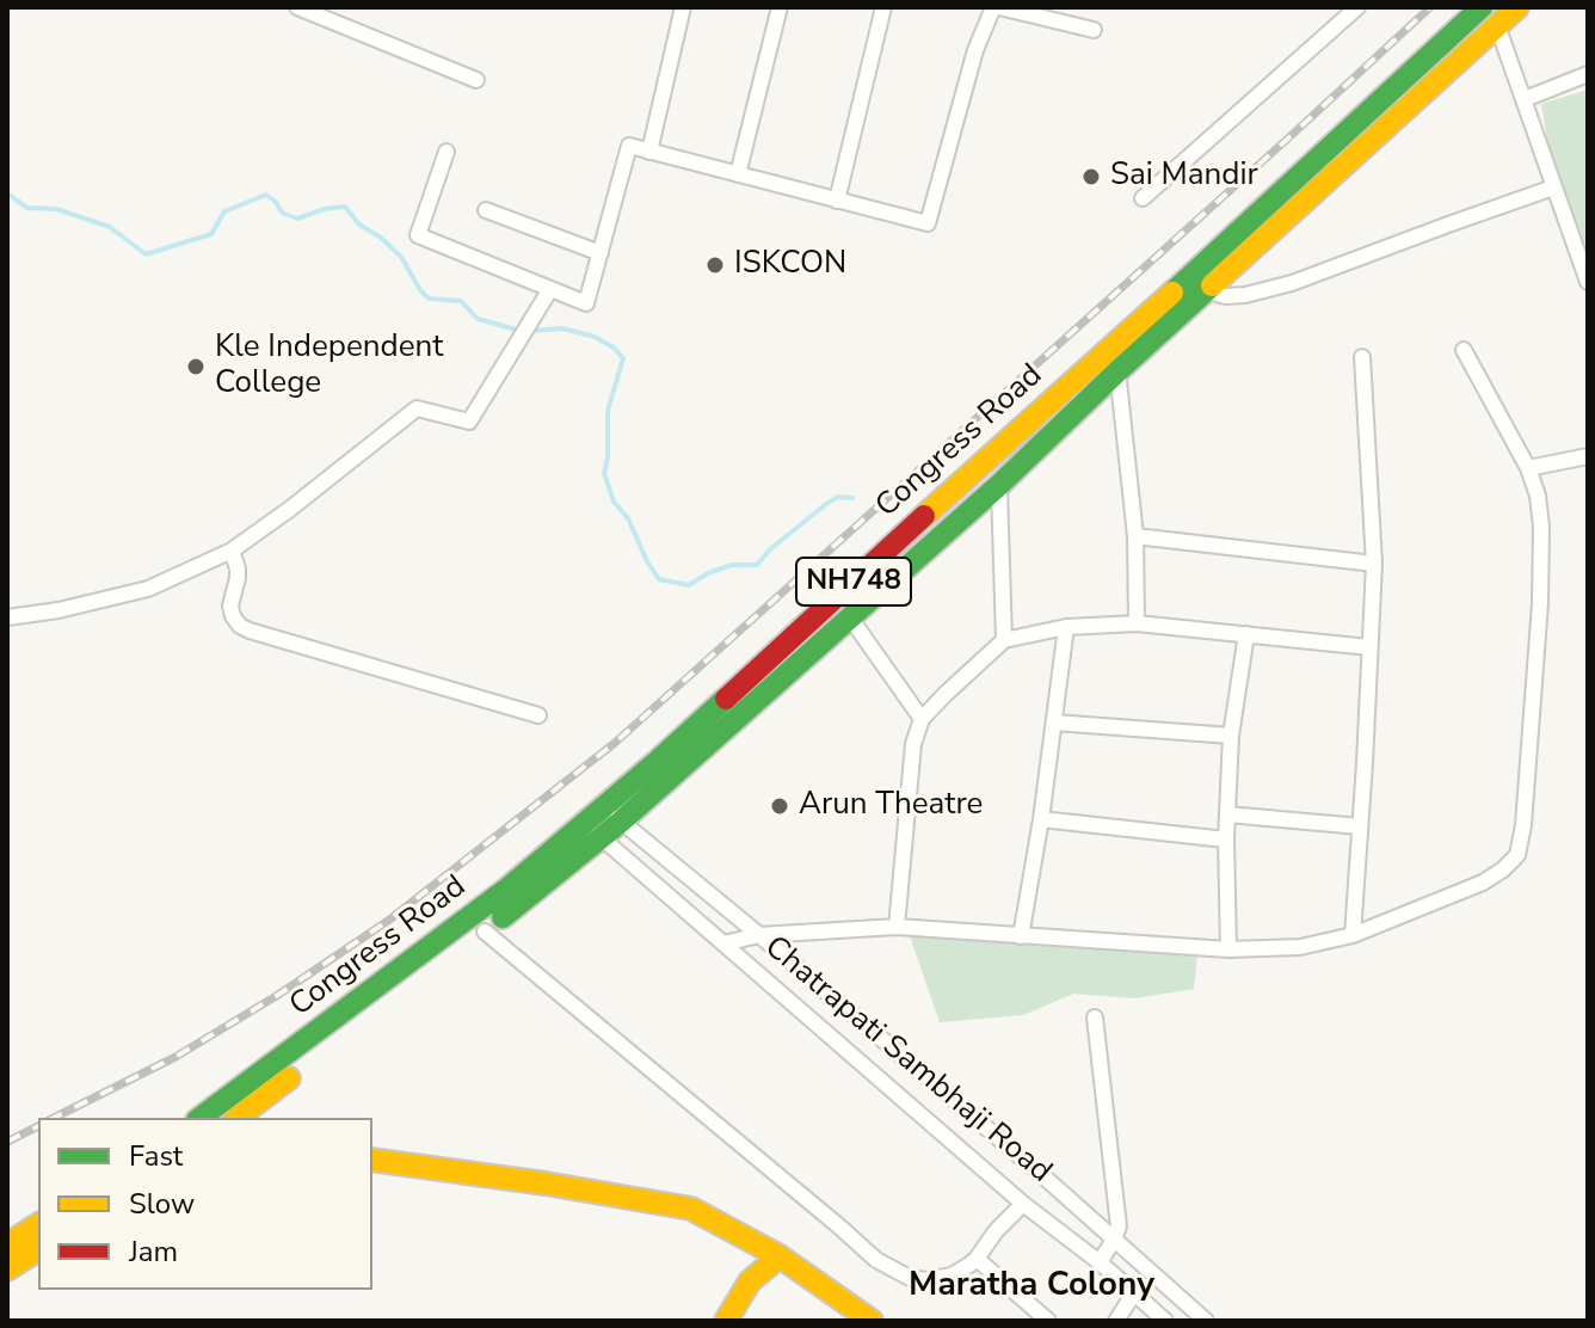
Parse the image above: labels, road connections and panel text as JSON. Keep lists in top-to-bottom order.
{
  "streets": {
    "main road": ["Congress Road", "NH748"],
    "street": ["Chatrapati Sambhaji Road"]
  },
  "crossings": [
    ["Congress Road", "Chatrapati Sambhaji Road"]
  ],
  "districts": ["Maratha Colony"],
  "places": [
    "Sai Mandir",
    "ISKCON",
    "Kle Independent College",
    "Arun Theatre"
  ],
  "legend": ["Fast", "Slow", "Jam"]
}
